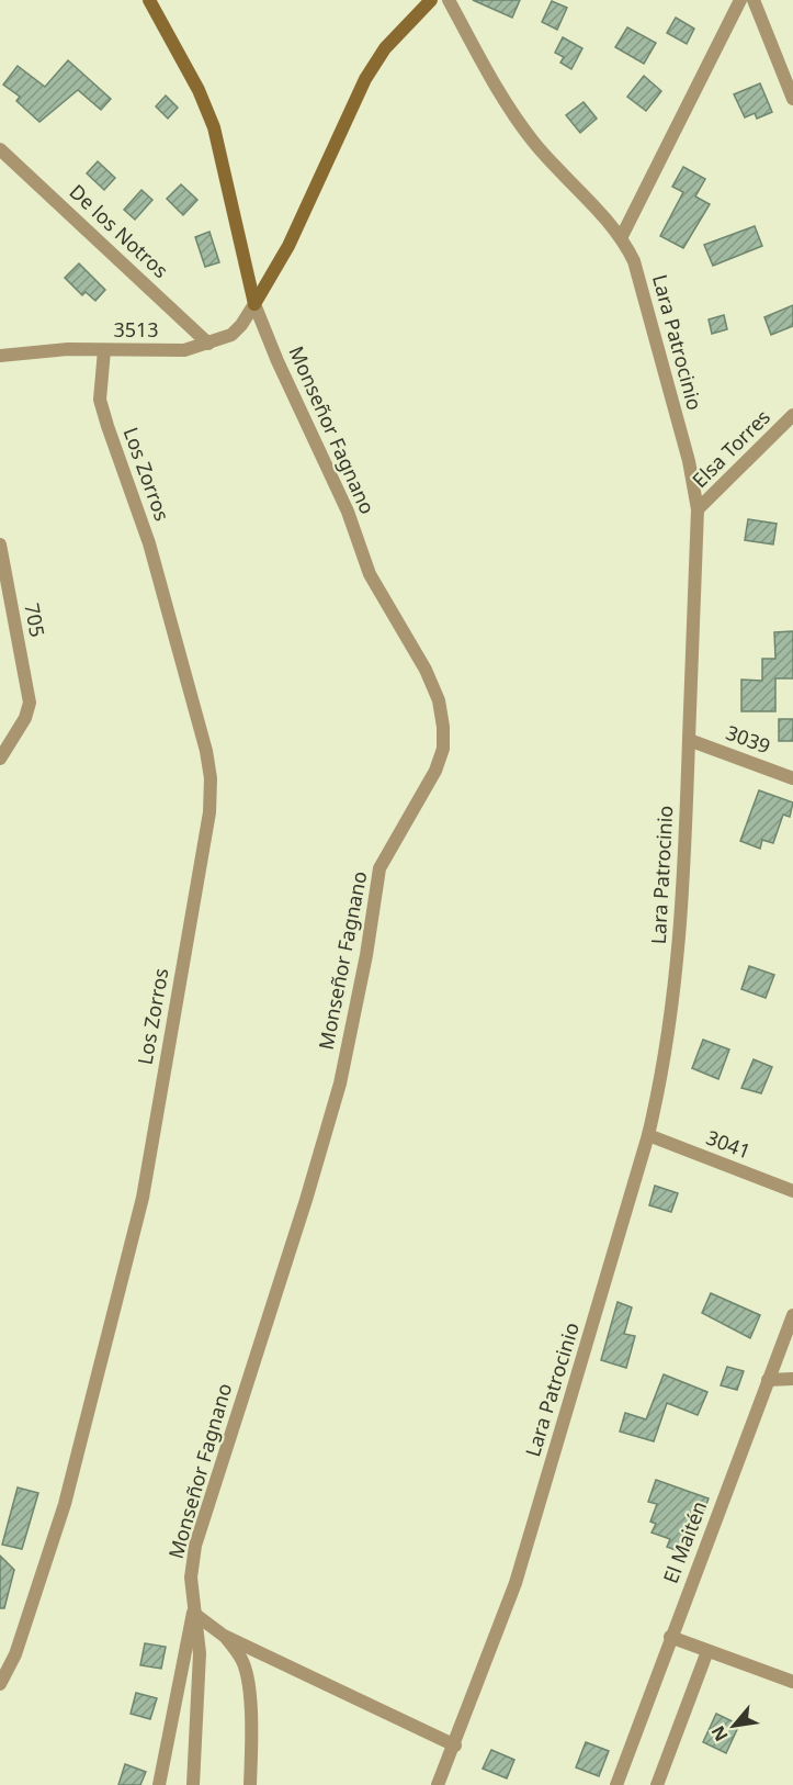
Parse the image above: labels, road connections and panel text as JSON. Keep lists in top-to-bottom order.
{
  "streets": {
    "street": [
      "De los Notros",
      "3513",
      "Lara Patrocinio",
      "Monseñor Fagnano",
      "Elsa Torres",
      "Los Zorros",
      "705",
      "3039",
      "3041",
      "El Maitén"
    ]
  },
  "crossings": [
    ["De los Notros", "3513"],
    ["3513", "Monseñor Fagnano"],
    ["3513", "Los Zorros"],
    ["Lara Patrocinio", "Elsa Torres"],
    ["Lara Patrocinio", "3039"],
    ["Lara Patrocinio", "3041"]
  ],
  "north": "bottom left"
}
